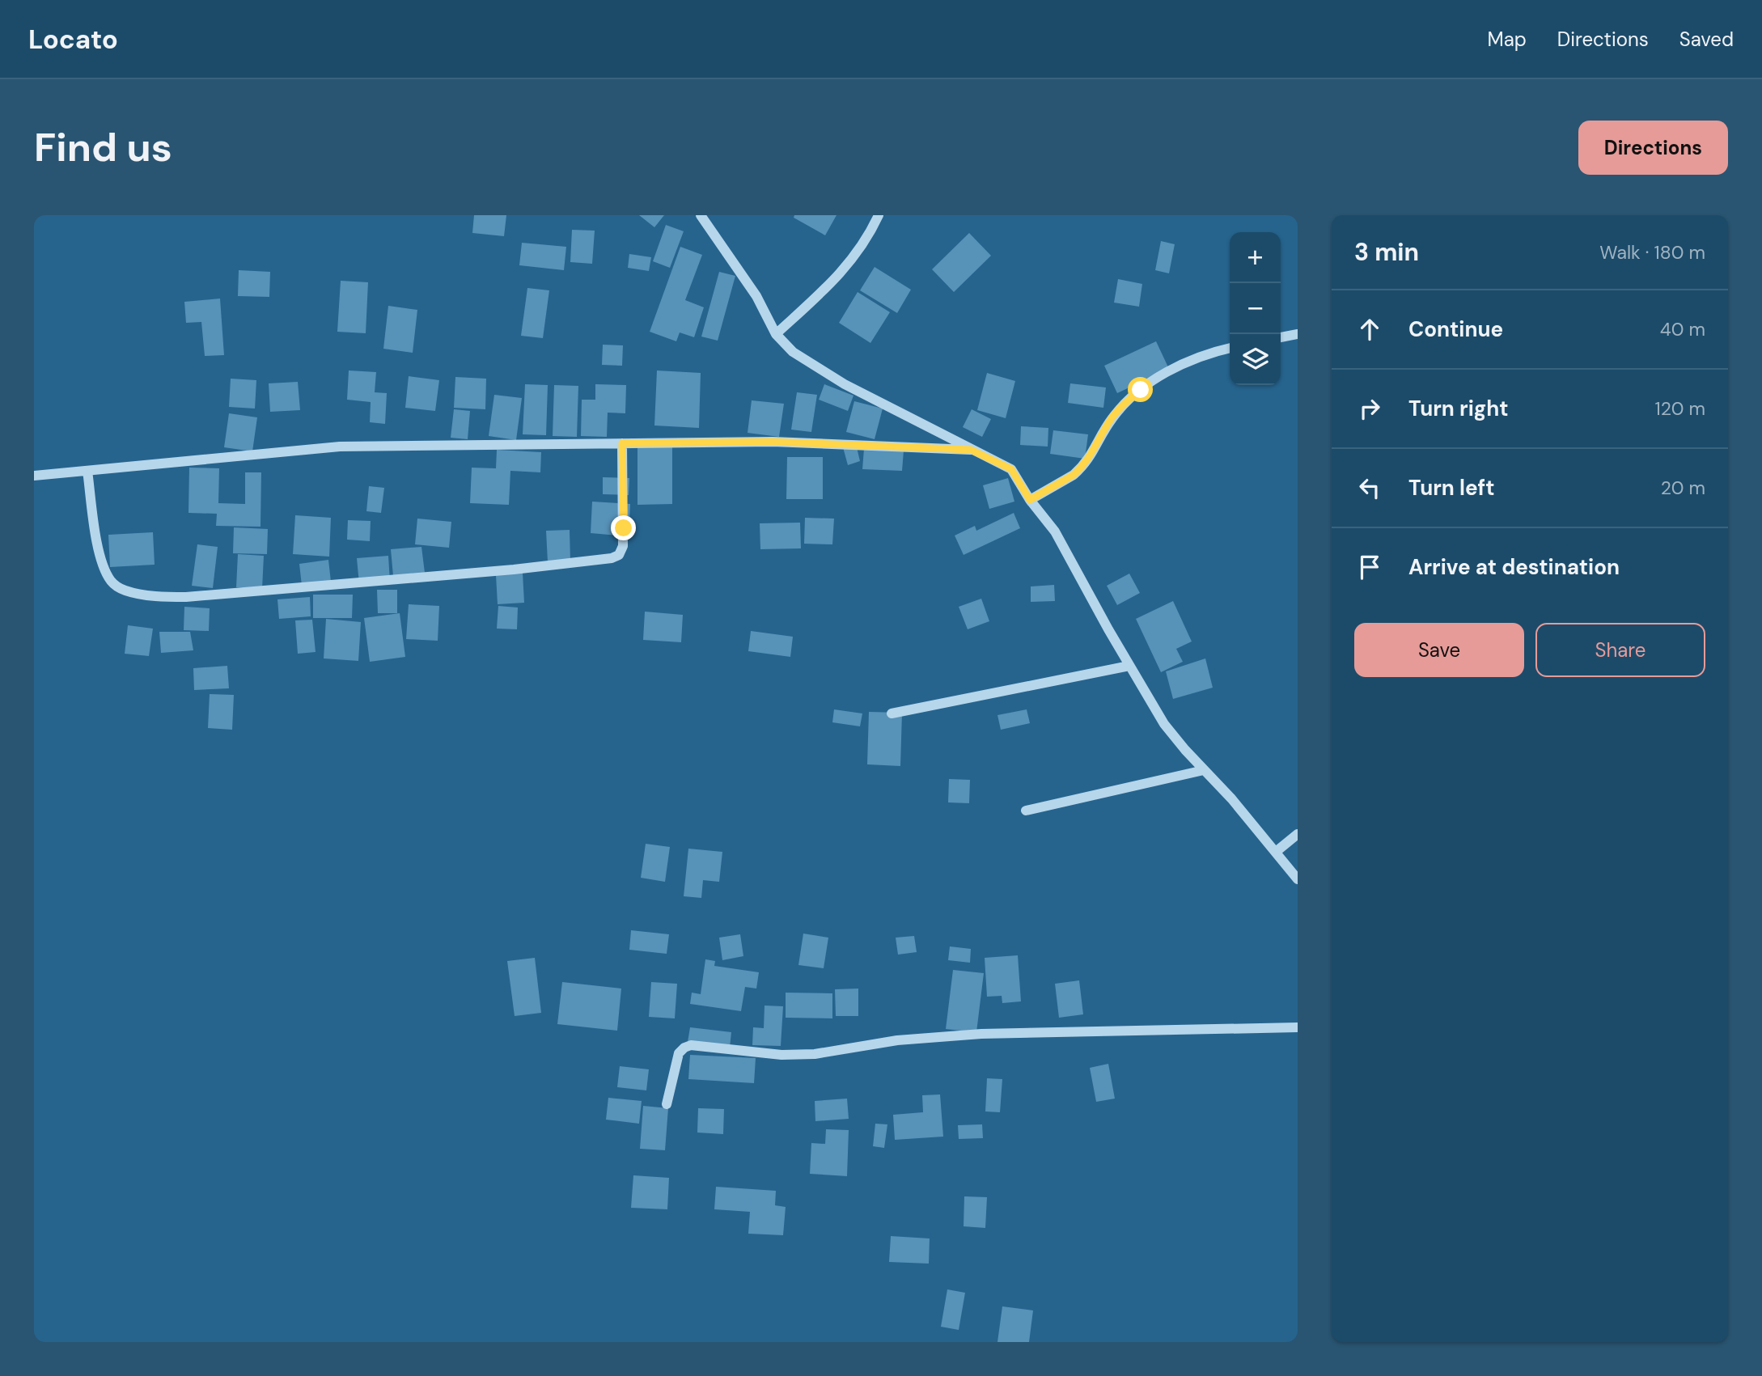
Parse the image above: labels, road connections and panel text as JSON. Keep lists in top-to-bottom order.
{
  "page": {
    "header": "Locato",
    "nav": ["Map", "Directions", "Saved"],
    "buttons": [
      "Directions",
      ["Save", "Share"]
    ],
    "title": "Find us",
    "heading": ["3 min", "Walk · 180 m"],
    "map_buttons": ["+", "−"],
    "list": [
      ["Continue", "40 m"],
      ["Turn right", "120 m"],
      ["Turn left", "20 m"],
      "Arrive at destination"
    ]
  }
}
